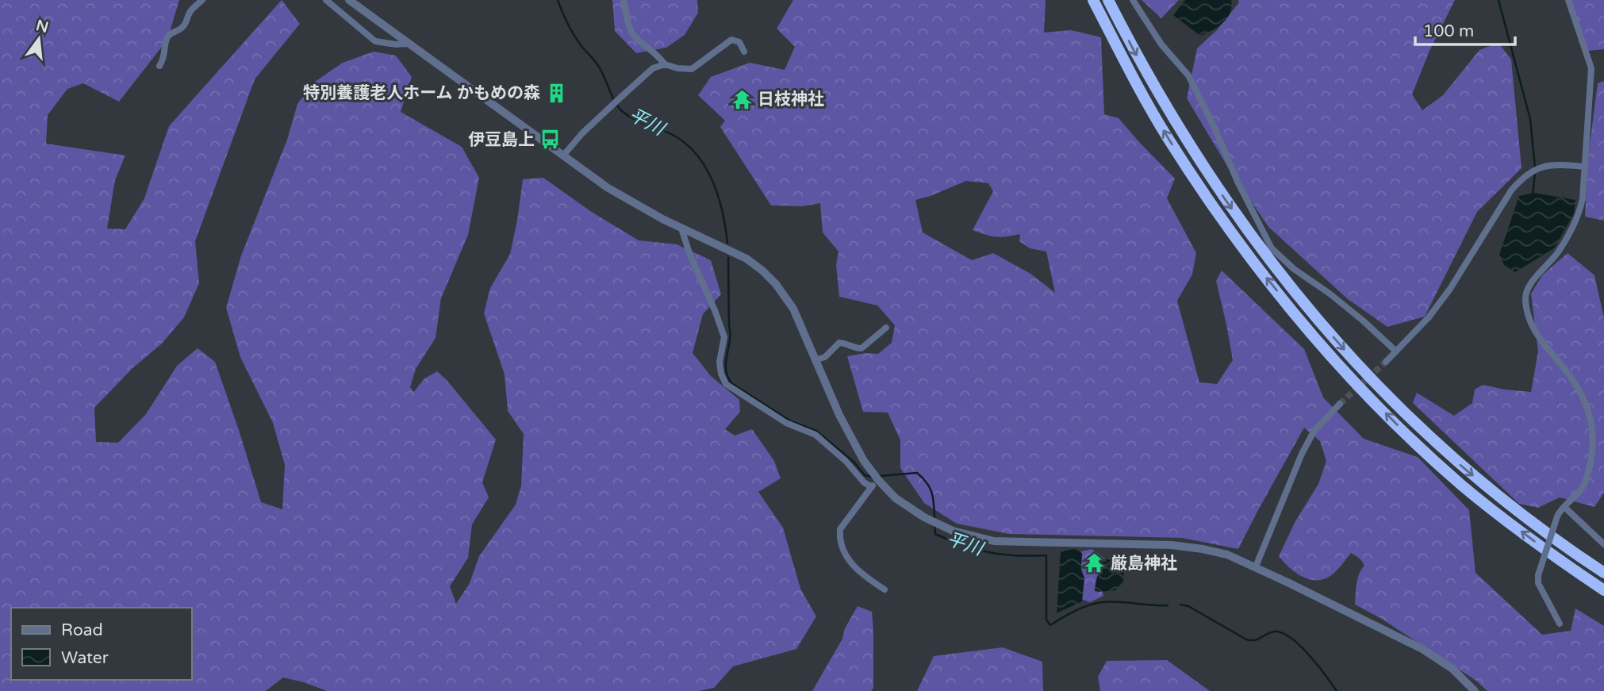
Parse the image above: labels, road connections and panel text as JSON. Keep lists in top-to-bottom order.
{
  "water": ["平川"],
  "places": {
    "building": ["特別養護老人ホーム かもめの森"],
    "temple": ["日枝神社", "厳島神社"],
    "bus stop": ["伊豆島上"]
  },
  "legend": ["Road", "Water"],
  "scale_bar": "100 m",
  "north": "top"
}
